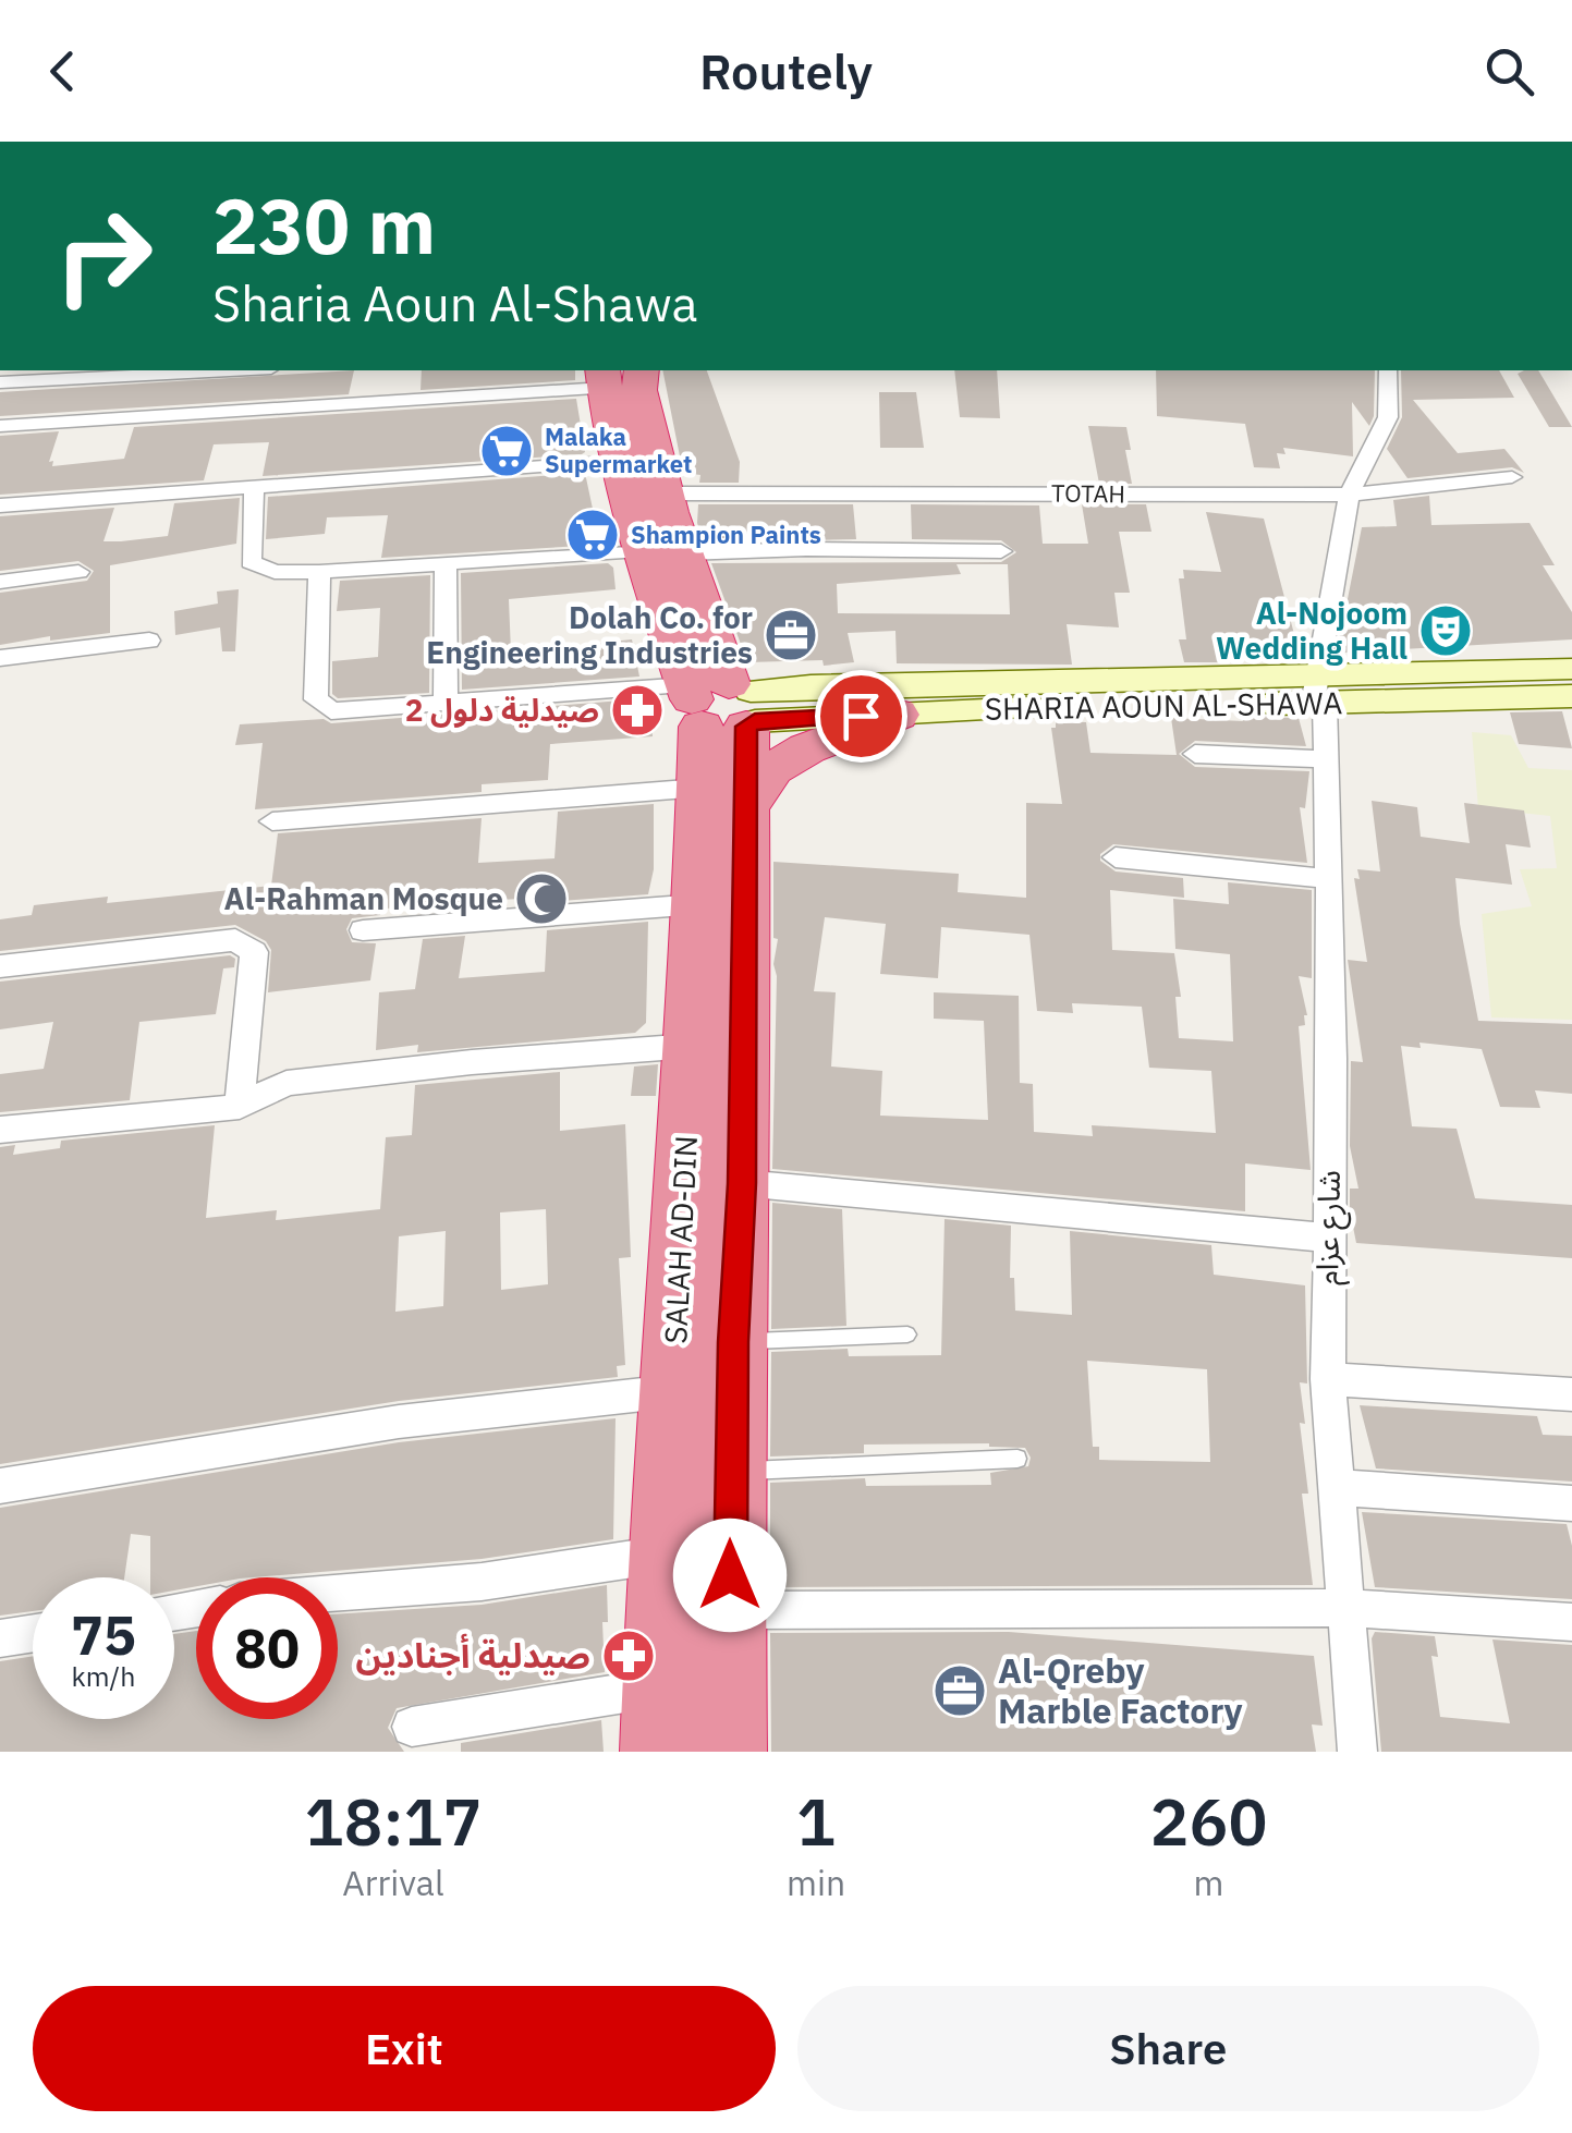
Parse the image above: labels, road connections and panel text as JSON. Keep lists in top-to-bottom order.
{
  "streets": {
    "highway": ["SALAH AD-DIN"],
    "main road": ["SHARIA AOUN AL-SHAWA"],
    "street": ["TOTAH", "شارع عزام"]
  },
  "crossings": [
    ["TOTAH", "شارع عزام"],
    ["TOTAH", "SALAH AD-DIN"],
    ["SHARIA AOUN AL-SHAWA", "شارع عزام"],
    ["SHARIA AOUN AL-SHAWA", "SALAH AD-DIN"]
  ],
  "places": {
    "supermarket": ["Malaka Supermarket", "Shampion Paints"],
    "theatre": ["Al-Nojoom Wedding Hall"],
    "office": ["Dolah Co. for Engineering Industries", "Al-Qreby Marble Factory"],
    "pharmacy": ["صيدلية دلول 2", "صيدلية أجنادين"],
    "mosque": ["Al-Rahman Mosque"]
  },
  "page": {
    "header": "Routely",
    "turn": ["230 m", "Sharia Aoun Al-Shawa"],
    "speed": "75 km/h",
    "limit": "80",
    "eta": [
      "18:17",
      "Arrival",
      "1",
      "min",
      "260",
      "m"
    ],
    "buttons": ["Exit", "Share"]
  }
}
